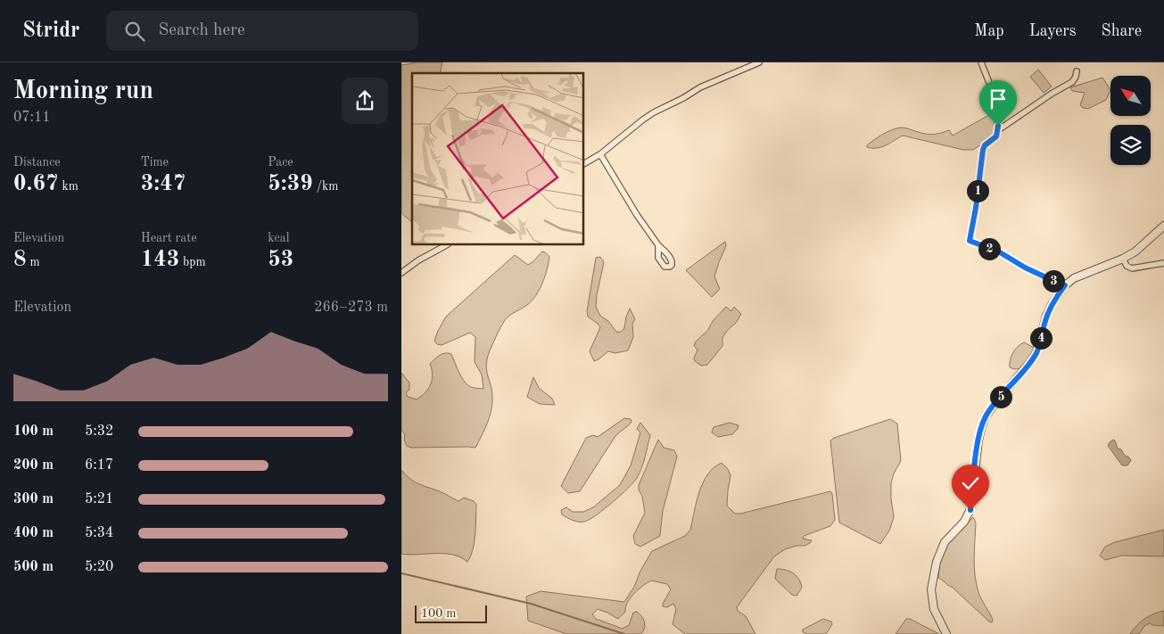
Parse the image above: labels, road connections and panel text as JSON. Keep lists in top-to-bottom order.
{
  "scale_bar": "100 m",
  "north": "top left",
  "page": {
    "header": "Stridr",
    "search": "Search here",
    "nav": ["Map", "Layers", "Share"],
    "heading": ["Morning run", "07:11"],
    "stats": [
      ["Distance", "0.67 km"],
      ["Time", "3:47"],
      ["Pace", "5:39 /km"],
      ["Elevation", "8 m"],
      ["Heart rate", "143 bpm"],
      ["kcal", "53"]
    ],
    "pins": [
      "1",
      "2",
      "3",
      "4",
      "5"
    ],
    "chart": ["Elevation", "266–273 m"],
    "list": [
      {
        "name": "100 m",
        "note": "5:32"
      },
      {
        "name": "200 m",
        "note": "6:17"
      },
      {
        "name": "300 m",
        "note": "5:21"
      },
      {
        "name": "400 m",
        "note": "5:34"
      },
      {
        "name": "500 m",
        "note": "5:20"
      }
    ],
    "scale": "100 m"
  }
}
